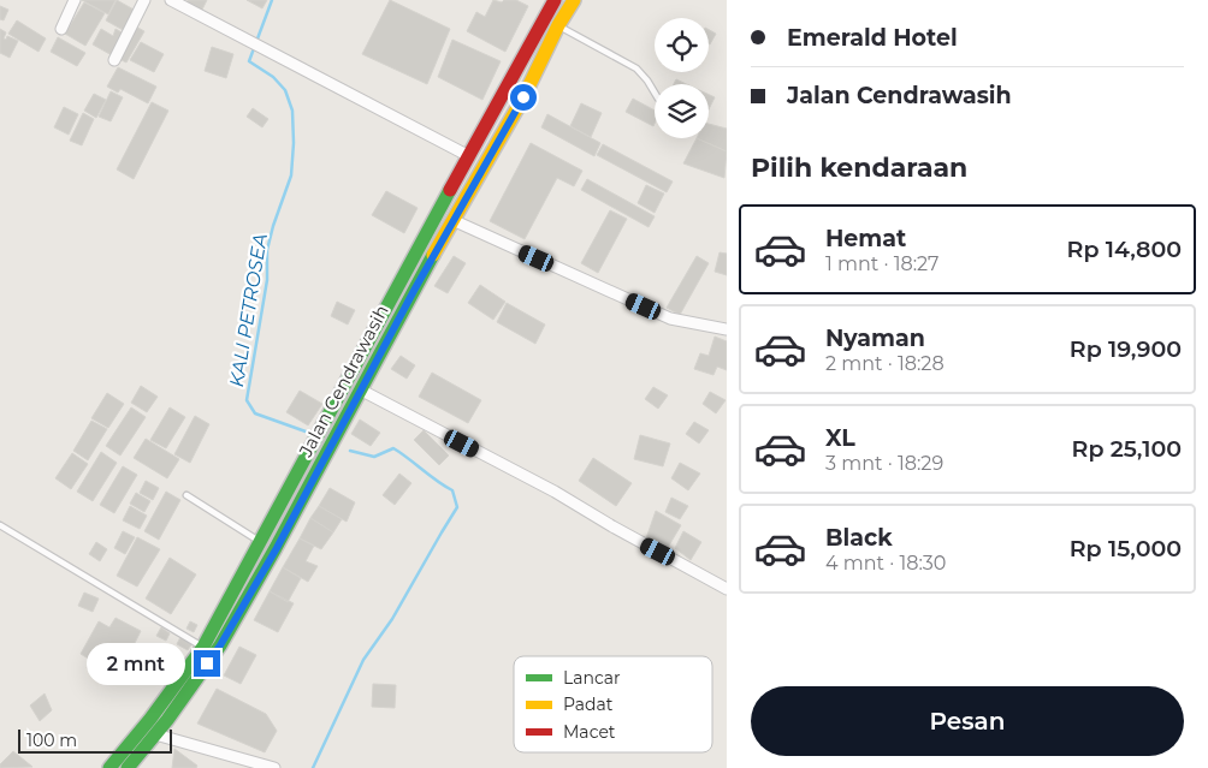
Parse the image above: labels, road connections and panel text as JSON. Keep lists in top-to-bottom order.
{
  "streets": {
    "main road": ["Jalan Cendrawasih"]
  },
  "water": ["KALI PETROSEA"],
  "legend": ["Lancar", "Padat", "Macet"],
  "scale_bar": "100 m",
  "page": {
    "banner": ["Emerald Hotel", "Jalan Cendrawasih"],
    "heading": "Pilih kendaraan",
    "list": [
      {
        "name": "Hemat",
        "note": "1 mnt · 18:27",
        "value": "Rp 14,800"
      },
      {
        "name": "Nyaman",
        "note": "2 mnt · 18:28",
        "value": "Rp 19,900"
      },
      {
        "name": "XL",
        "note": "3 mnt · 18:29",
        "value": "Rp 25,100"
      },
      {
        "name": "Black",
        "note": "4 mnt · 18:30",
        "value": "Rp 15,000"
      }
    ],
    "bubble": "2 mnt",
    "buttons": "Pesan",
    "scale": "100 m"
  }
}
